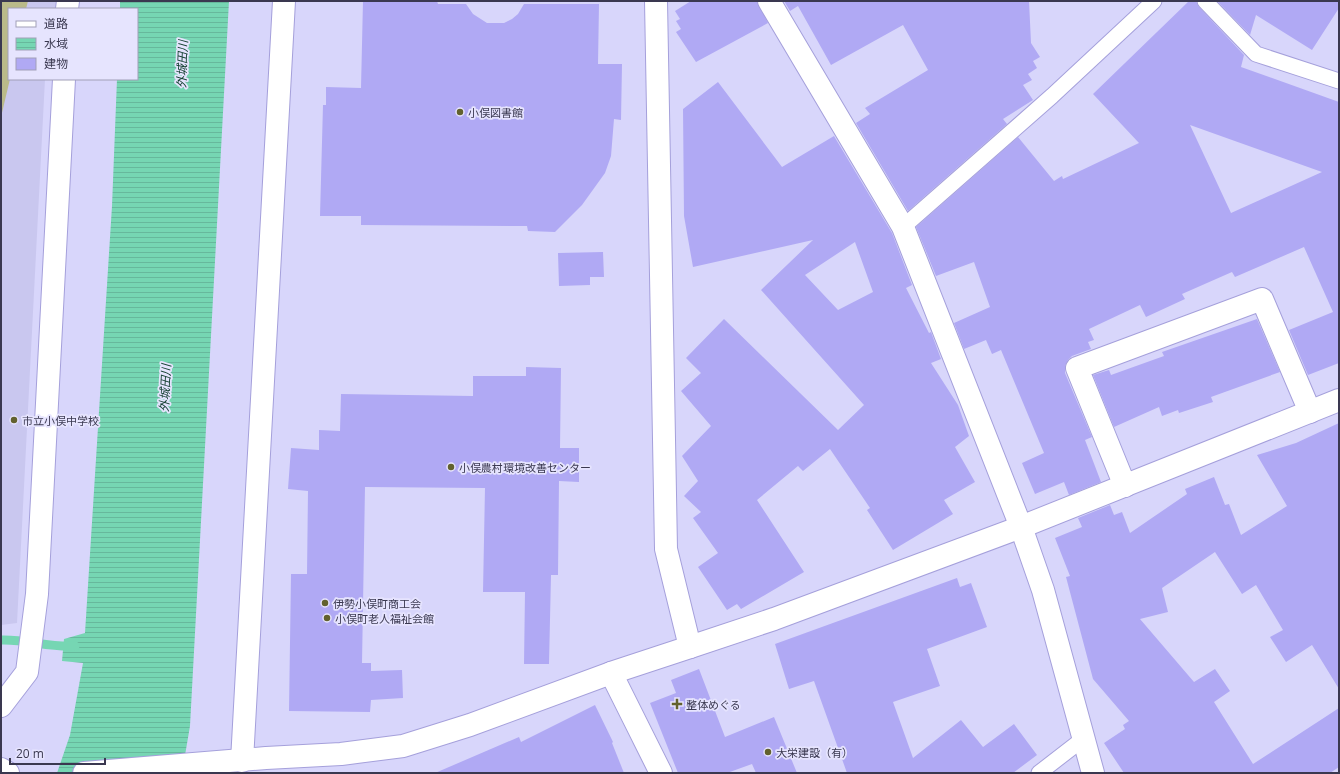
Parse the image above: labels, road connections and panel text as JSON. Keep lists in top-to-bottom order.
{
  "water": ["外城田川"],
  "places": {
    "other": [
      "小俣図書館",
      "市立小俣中学校",
      "小俣農村環境改善センター",
      "伊勢小俣町商工会",
      "小俣町老人福祉会館",
      "大栄建設（有）"
    ],
    "health": ["整体めぐる"]
  },
  "legend": ["道路", "水域", "建物"],
  "scale_bar": "20 m"
}
